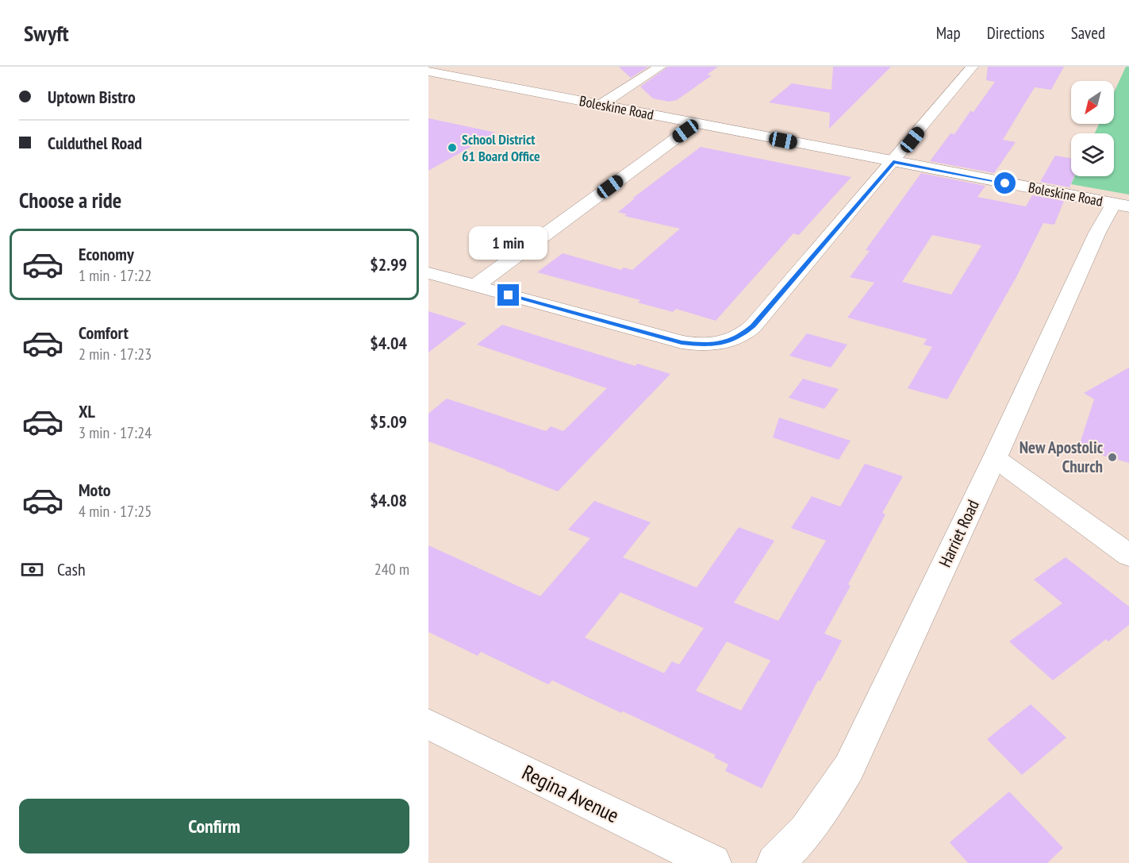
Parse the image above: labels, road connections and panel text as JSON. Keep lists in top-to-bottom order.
{
  "streets": {
    "main road": ["Boleskine Road"],
    "street": ["Harriet Road", "Regina Avenue"]
  },
  "crossings": [
    ["Boleskine Road", "Harriet Road"]
  ],
  "places": ["School District 61 Board Office", "New Apostolic Church"],
  "north": "bottom left",
  "page": {
    "header": "Swyft",
    "nav": ["Map", "Directions", "Saved"],
    "banner": ["Uptown Bistro", "Culduthel Road"],
    "heading": "Choose a ride",
    "bubble": "1 min",
    "list": [
      {
        "name": "Economy",
        "note": "1 min · 17:22",
        "value": "$2.99"
      },
      {
        "name": "Comfort",
        "note": "2 min · 17:23",
        "value": "$4.04"
      },
      {
        "name": "XL",
        "note": "3 min · 17:24",
        "value": "$5.09"
      },
      {
        "name": "Moto",
        "note": "4 min · 17:25",
        "value": "$4.08"
      }
    ],
    "pay": ["Cash", "240 m"],
    "buttons": "Confirm"
  }
}
